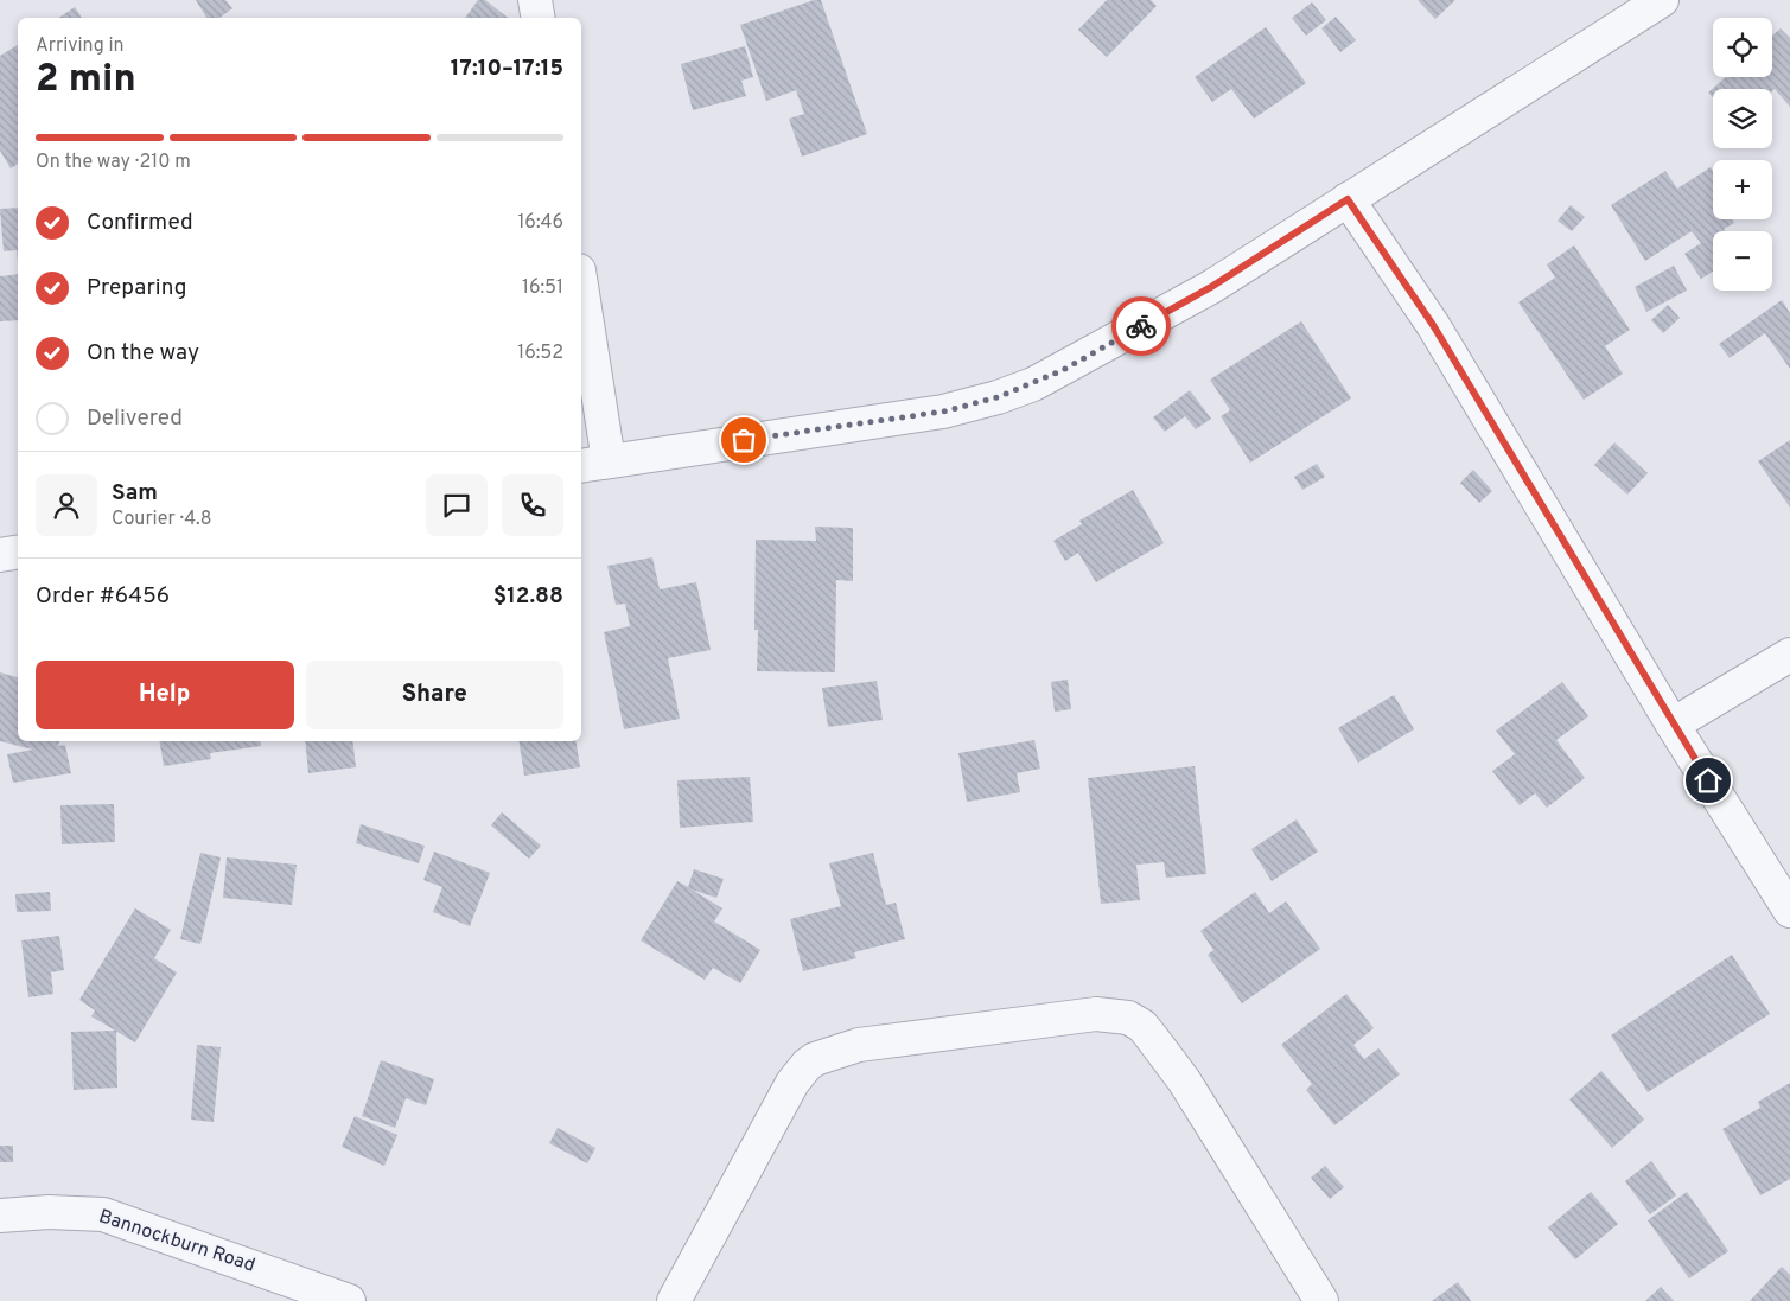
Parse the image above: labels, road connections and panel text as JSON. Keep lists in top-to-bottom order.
{
  "streets": {
    "street": ["Bannockburn Road"]
  },
  "page": {
    "map_buttons": ["+", "−"],
    "heading": ["2 min", "Arriving in", "17:10–17:15"],
    "panel": [
      "Sam",
      "Courier · 4.8",
      "Order #6456",
      "$12.88"
    ],
    "bar": "On the way · 210 m",
    "list": [
      ["Confirmed", "16:46"],
      ["Preparing", "16:51"],
      ["On the way", "16:52"],
      "Delivered"
    ],
    "buttons": ["Help", "Share"]
  }
}
